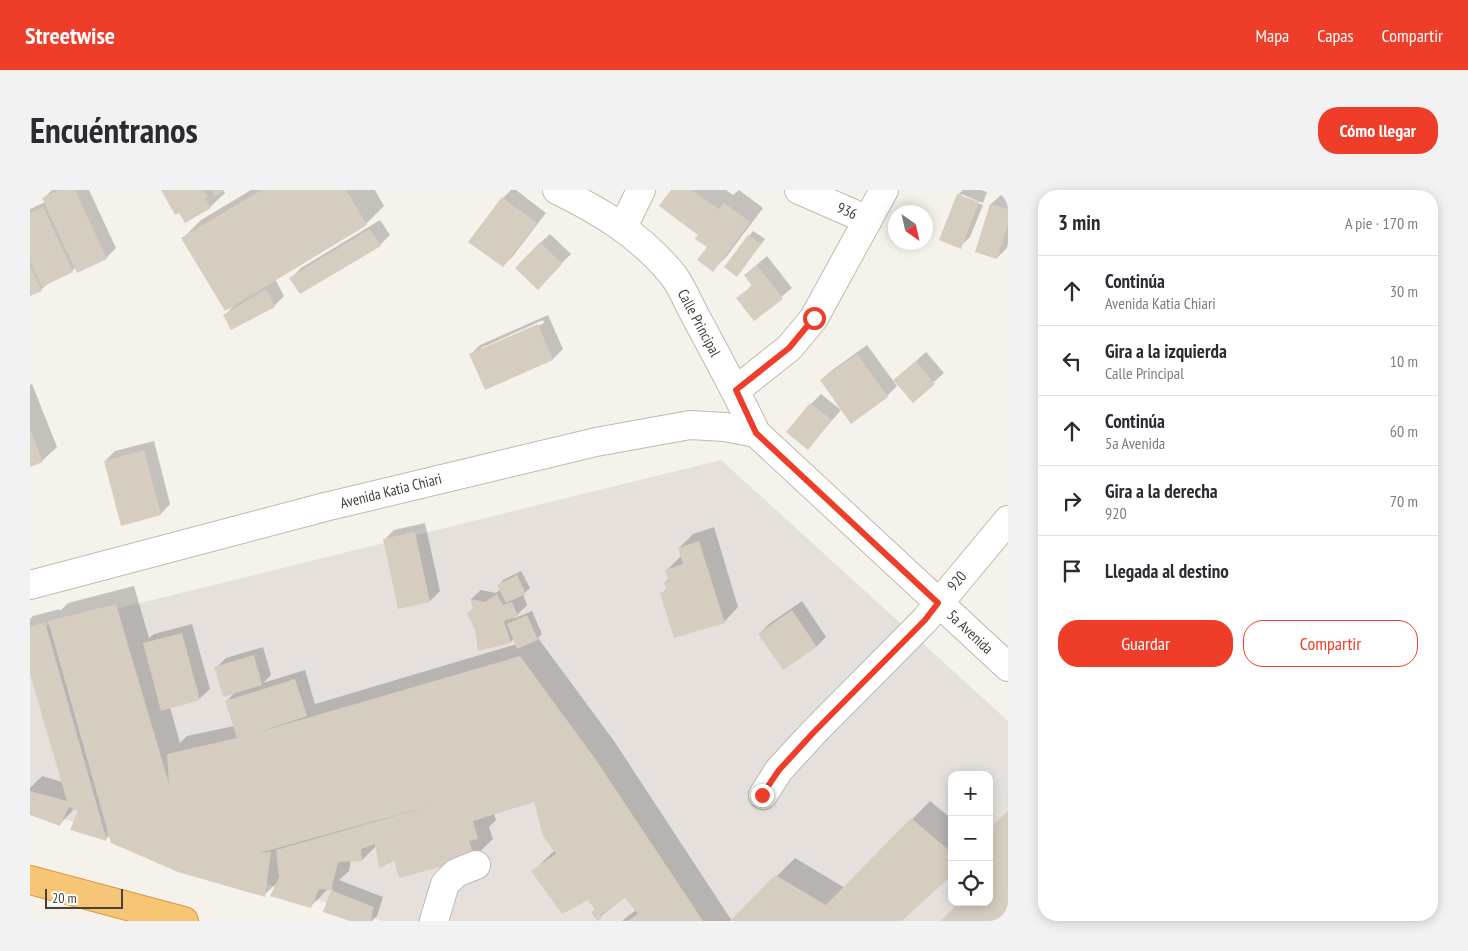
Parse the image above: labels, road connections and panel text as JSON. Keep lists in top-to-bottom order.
{
  "streets": {
    "street": [
      "936",
      "Calle Principal",
      "Avenida Katia Chiari",
      "920",
      "5a Avenida"
    ]
  },
  "crossings": [
    ["Calle Principal", "Avenida Katia Chiari"],
    ["Calle Principal", "5a Avenida"],
    ["Avenida Katia Chiari", "5a Avenida"],
    ["920", "5a Avenida"]
  ],
  "scale_bar": "20 m",
  "north": "bottom right",
  "page": {
    "header": "Streetwise",
    "nav": ["Mapa", "Capas", "Compartir"],
    "title": "Encuéntranos",
    "buttons": [
      "Cómo llegar",
      ["Guardar", "Compartir"]
    ],
    "heading": ["3 min", "A pie · 170 m"],
    "list": [
      ["Continúa", "Avenida Katia Chiari", "30 m"],
      ["Gira a la izquierda", "Calle Principal", "10 m"],
      ["Continúa", "5a Avenida", "60 m"],
      ["Gira a la derecha", "920", "70 m"],
      "Llegada al destino"
    ],
    "map_buttons": ["+", "−"],
    "scale": "20 m"
  }
}
